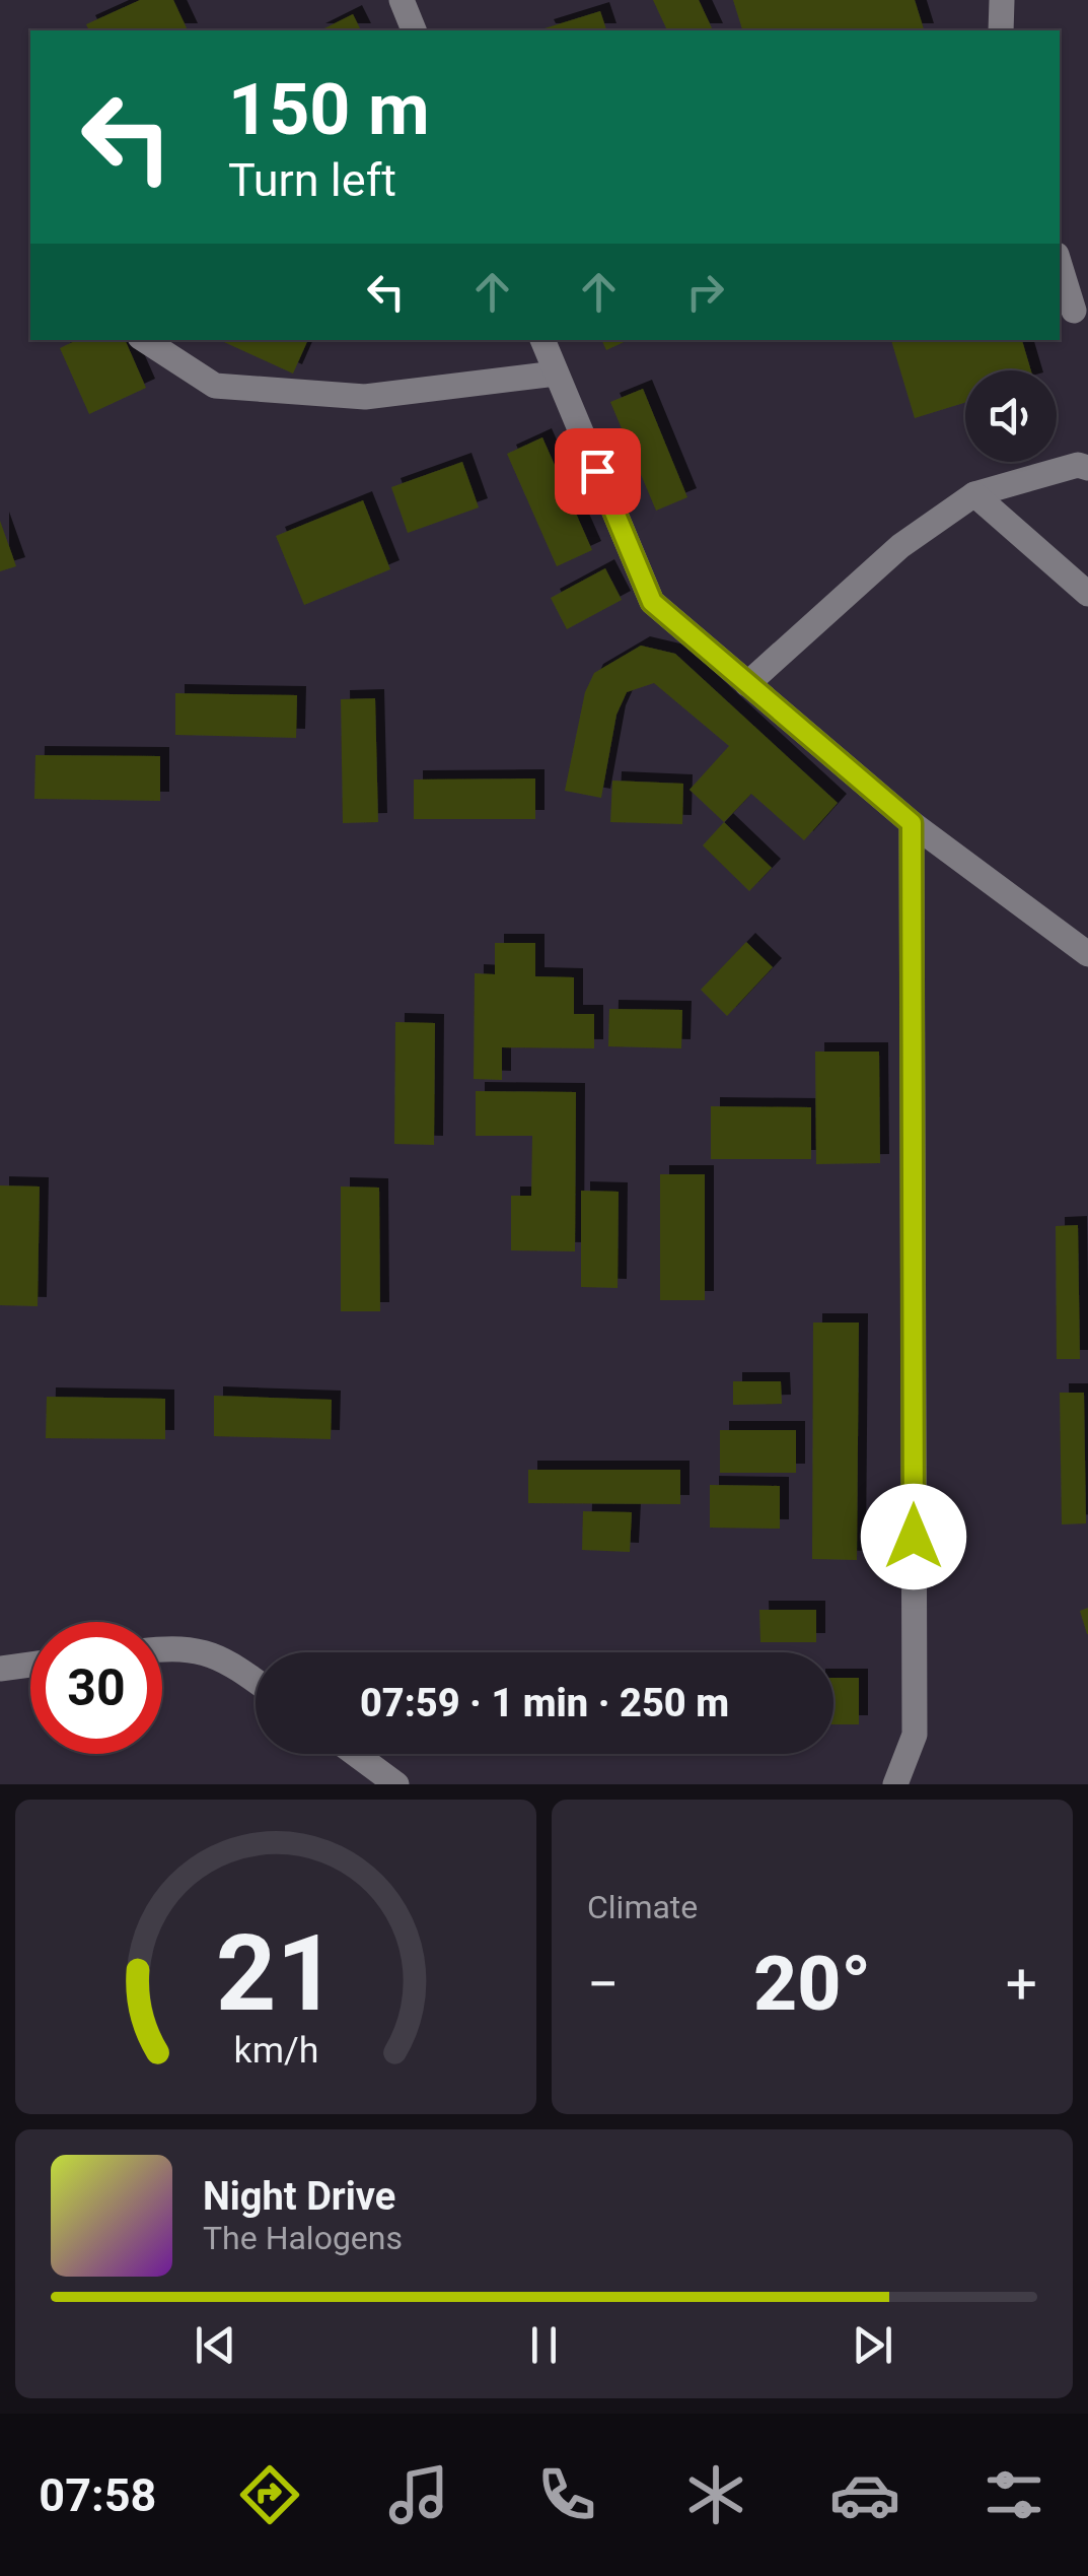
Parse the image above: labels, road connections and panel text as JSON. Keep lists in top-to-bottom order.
{
  "page": {
    "turn": ["150 m", "Turn left"],
    "limit": "30",
    "trip": "07:59 · 1 min · 250 m",
    "tile": "Climate",
    "heat": ["−", "20°", "+"],
    "song": ["Night Drive", "The Halogens"],
    "tabs": "07:58",
    "gauge": ["21", "km/h"]
  }
}
